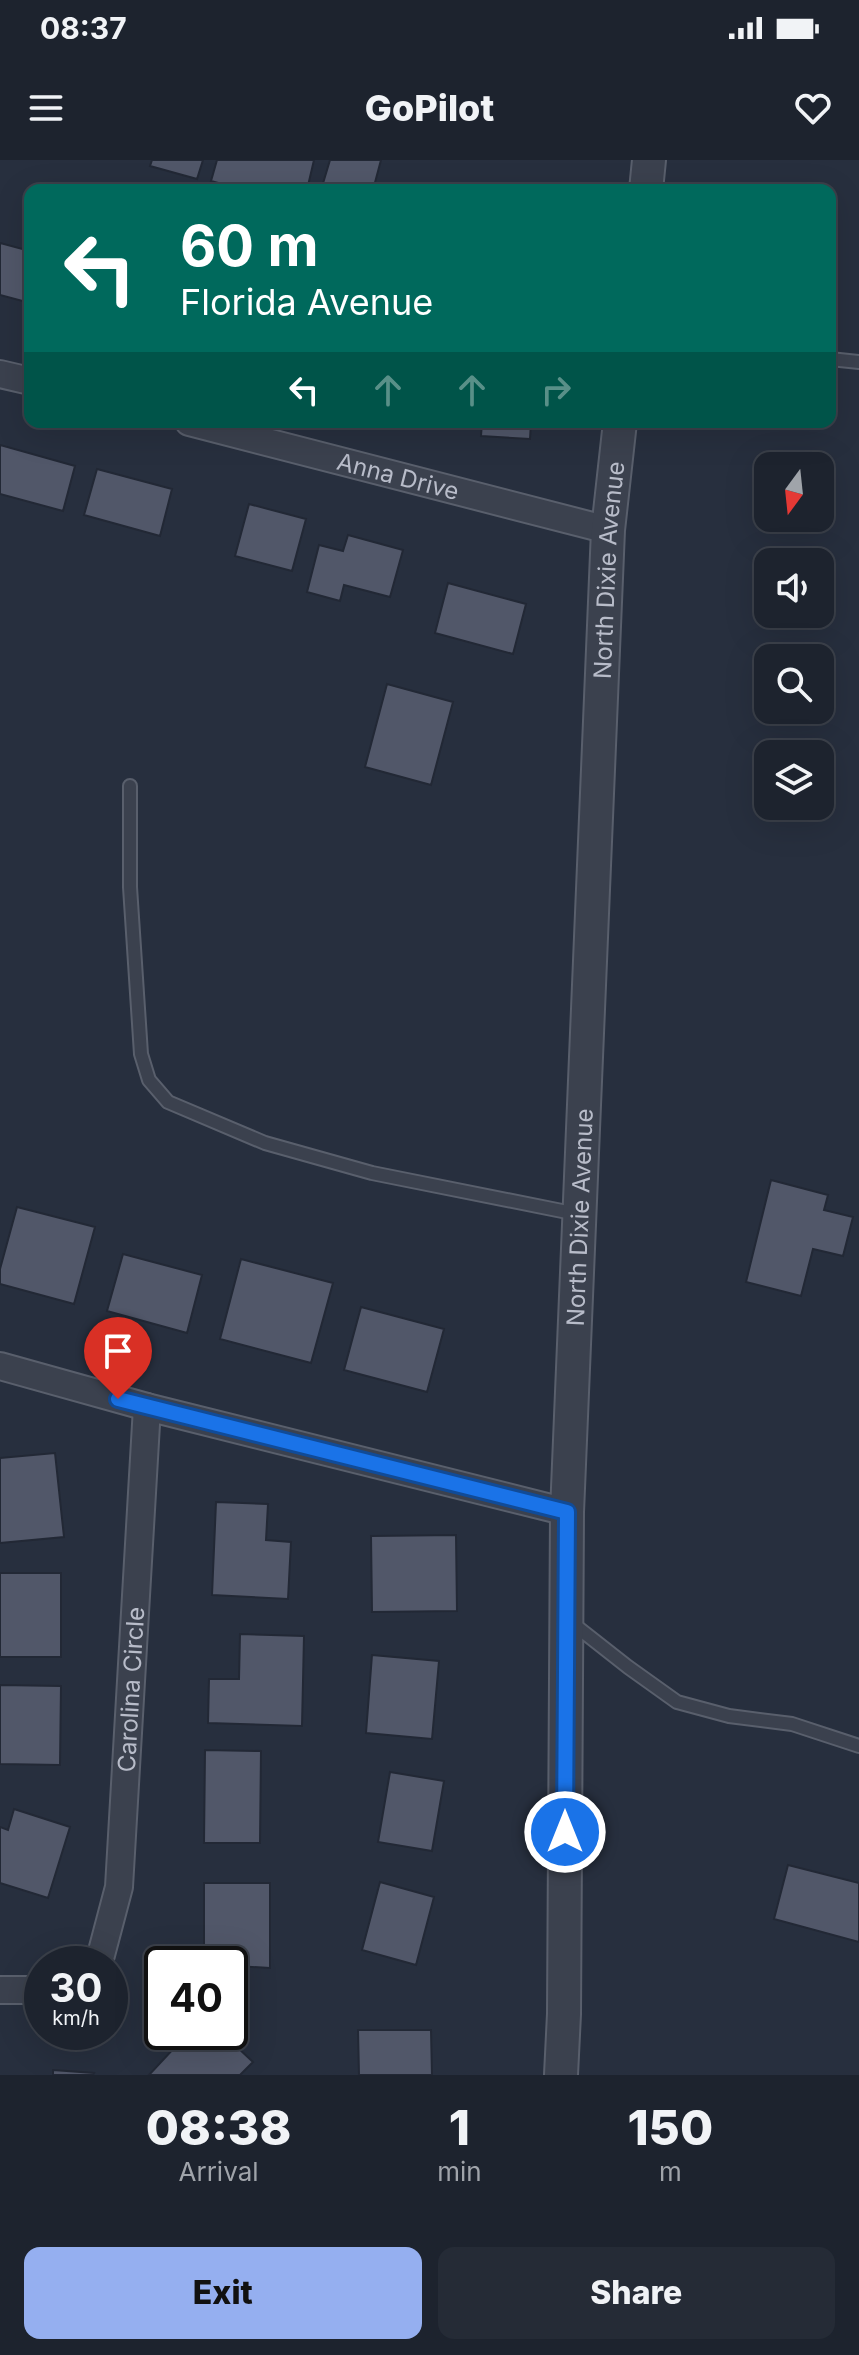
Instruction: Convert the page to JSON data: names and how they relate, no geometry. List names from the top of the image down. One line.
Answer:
{"streets":{"street":["Anna Drive","North Dixie Avenue","Carolina Circle"]},"crossings":[["Anna Drive","North Dixie Avenue"]],"north":"bottom","page":{"status":"08:37","header":"GoPilot","turn":["60 m","Florida Avenue"],"speed":"30 km/h","limit":"40","eta":["08:38","Arrival","1","min","150","m"],"buttons":["Exit","Share"]}}
